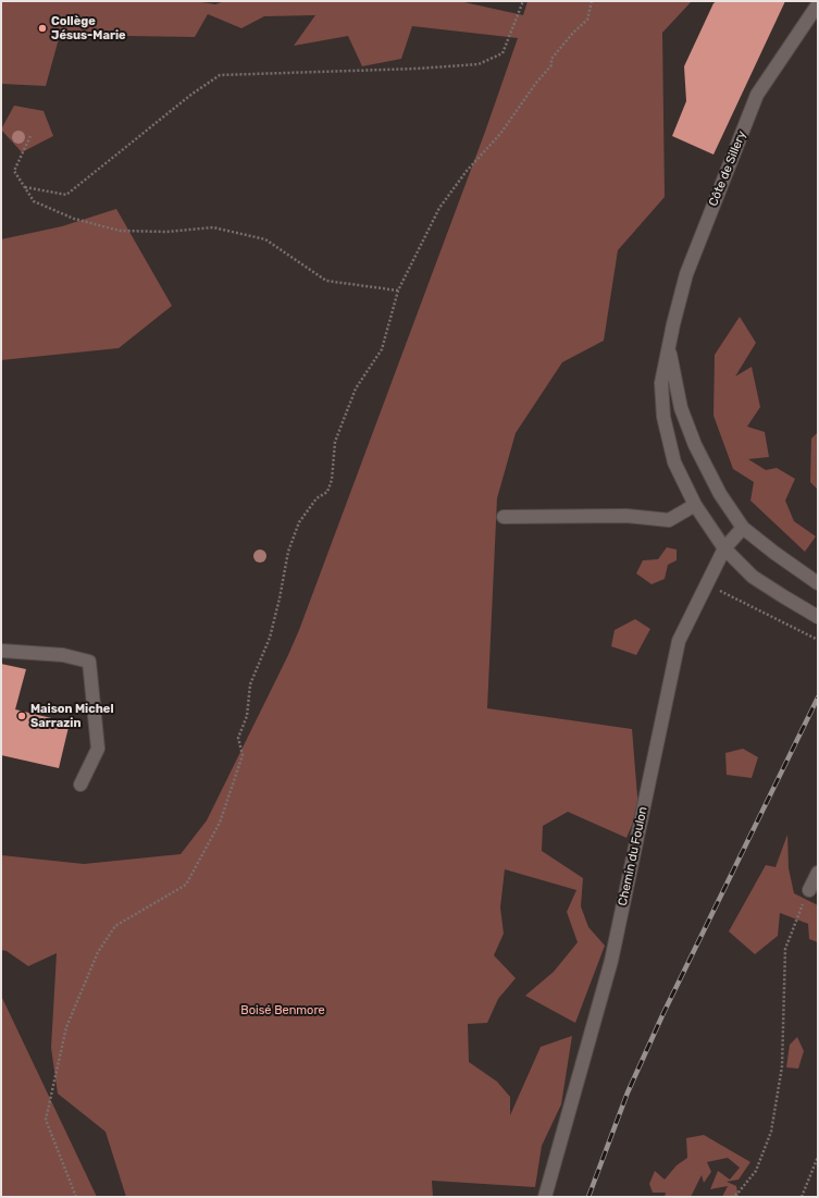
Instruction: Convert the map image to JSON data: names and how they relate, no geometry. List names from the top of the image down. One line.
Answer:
{"streets":{"street":["Côte de Sillery","Chemin du Foulon"]},"crossings":[["Côte de Sillery","Chemin du Foulon"]],"parks":["Boisé Benmore"],"places":["Collège Jésus-Marie","Maison Michel Sarrazin"]}
